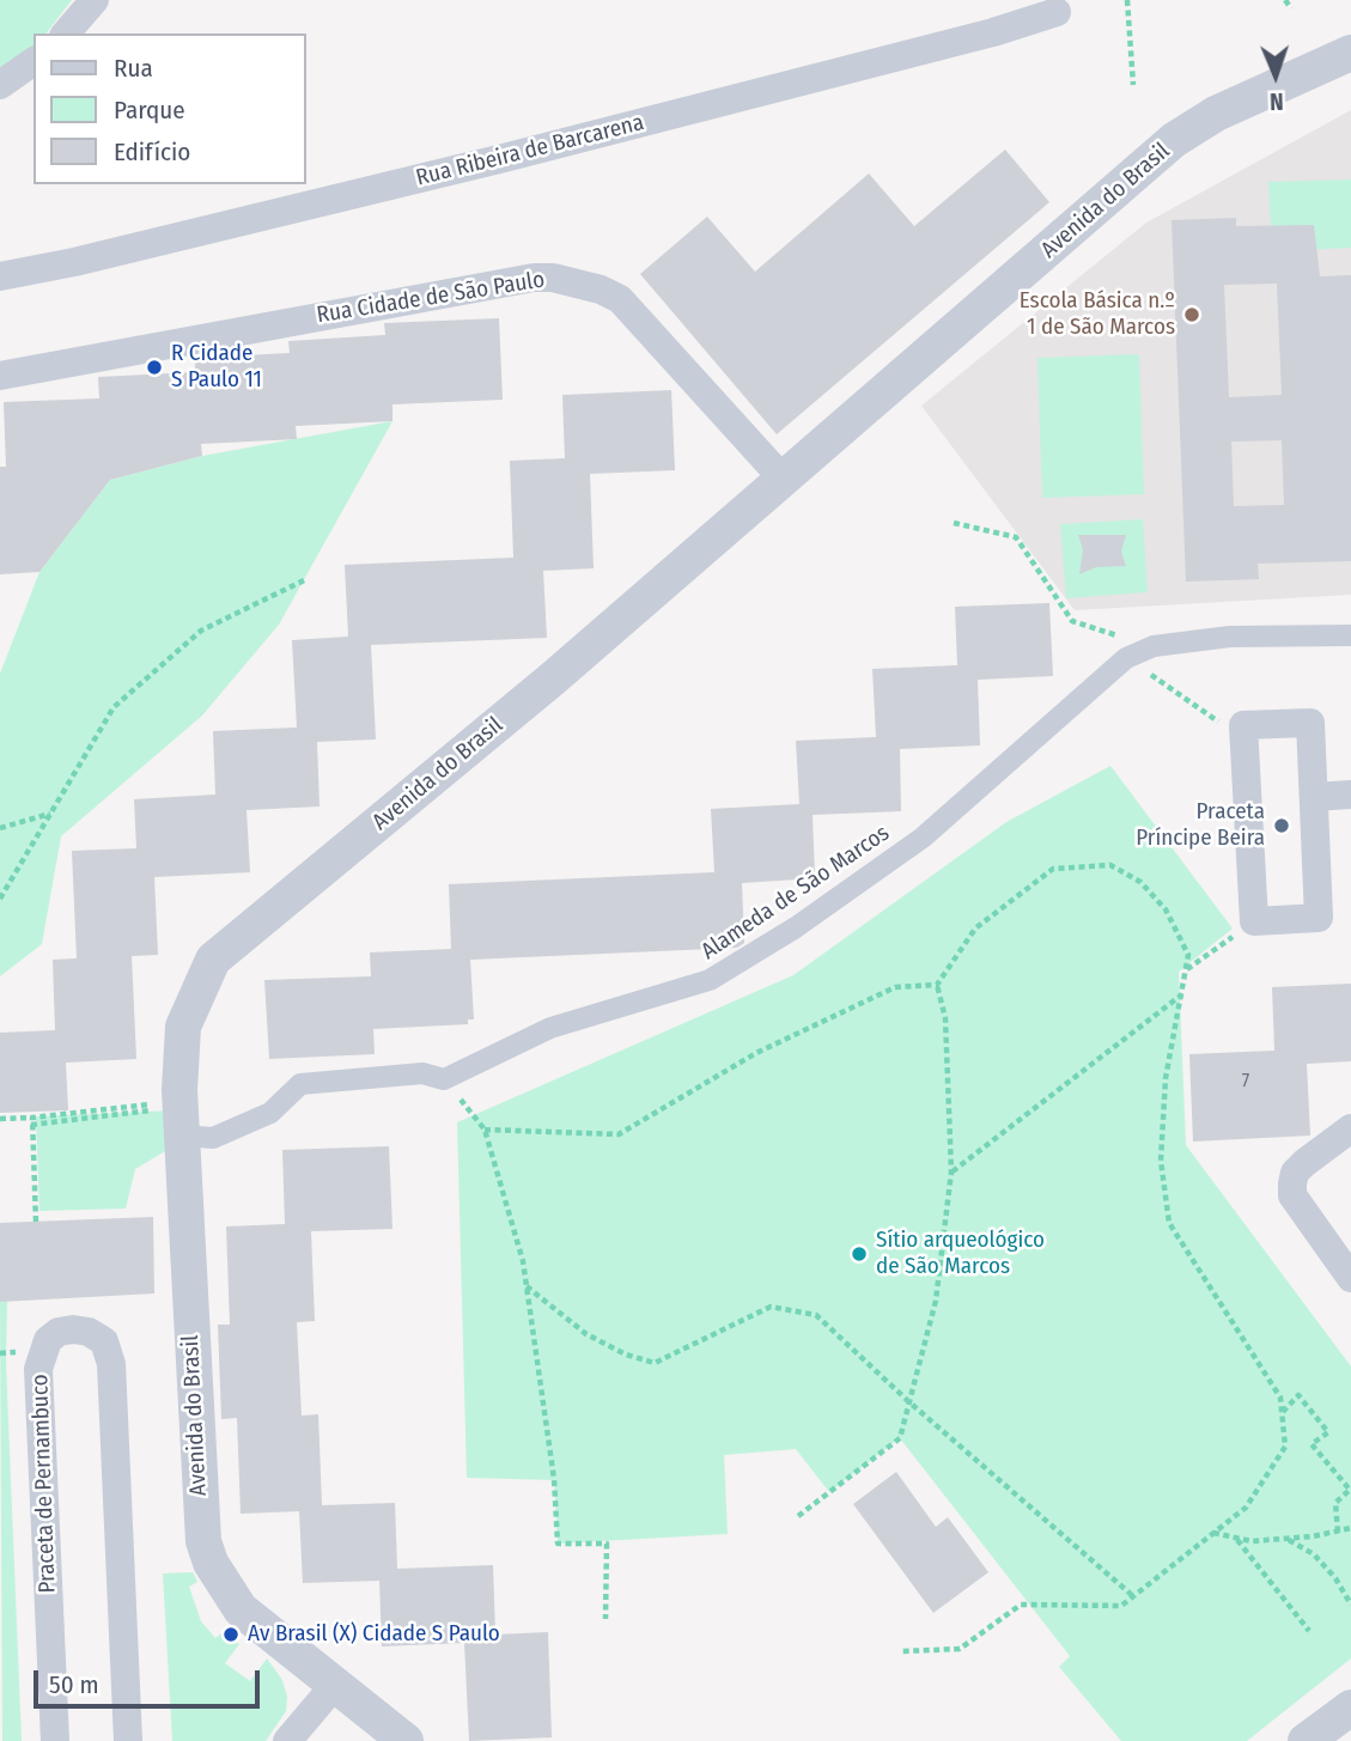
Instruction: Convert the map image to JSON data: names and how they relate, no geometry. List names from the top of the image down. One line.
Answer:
{"streets":{"street":["Rua Ribeira de Barcarena","Avenida do Brasil","Rua Cidade de São Paulo","Alameda de São Marcos","Praceta de Pernambuco"]},"crossings":[["Avenida do Brasil","Rua Cidade de São Paulo"]],"places":["Escola Básica n.º 1 de São Marcos","R Cidade S Paulo 11","Praceta Príncipe Beira","Sítio arqueológico de São Marcos","Av Brasil (X) Cidade S Paulo"],"house_numbers":["7"],"legend":["Rua","Parque","Edifício"],"scale_bar":"50 m","north":"bottom"}
